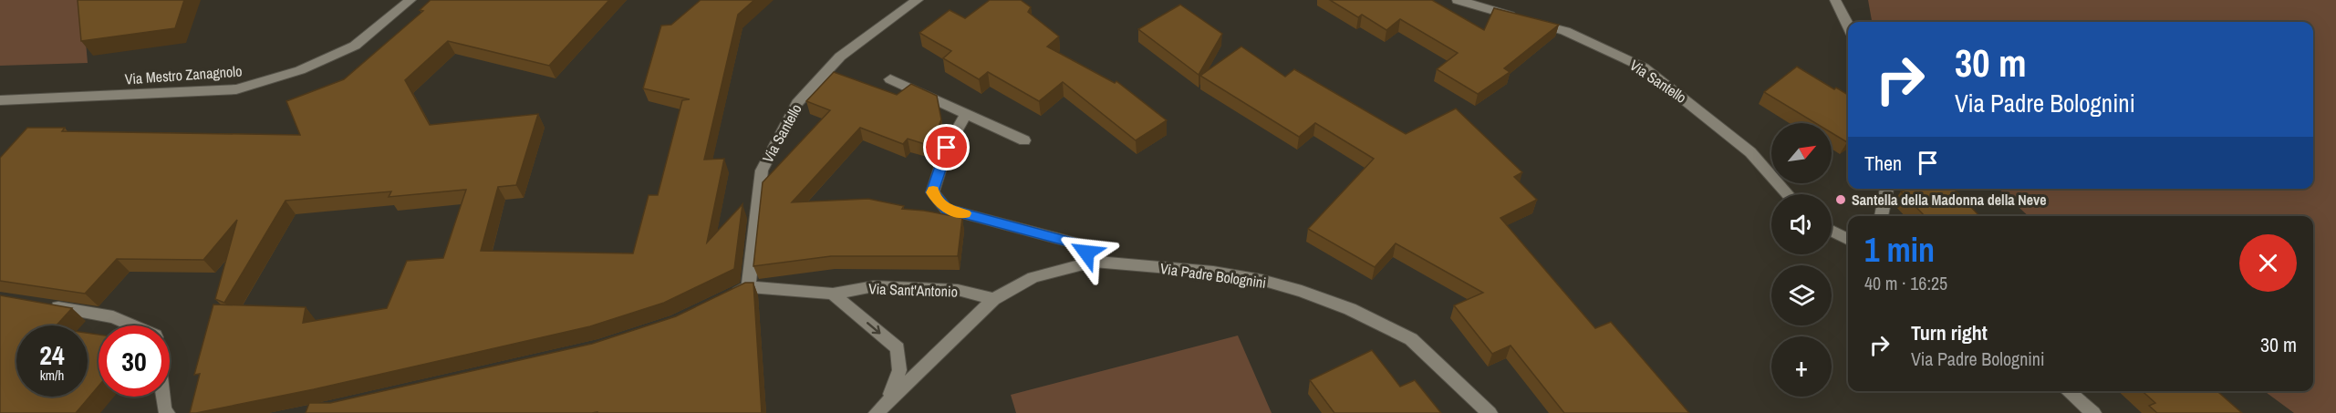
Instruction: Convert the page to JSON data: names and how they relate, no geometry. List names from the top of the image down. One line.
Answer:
{"streets":{"street":["Via Mestro Zanagnolo","Via Santello","Via Padre Bolognini","Via Sant'Antonio"]},"crossings":[["Via Santello","Via Sant'Antonio"],["Via Padre Bolognini","Via Sant'Antonio"]],"places":["Santella della Madonna della Neve"],"north":"top right","page":{"turn":["30 m","Via Padre Bolognini"],"map_buttons":"+","then":"Then","heading":["1 min","40 m · 16:25"],"list":[{"name":"Turn right","note":"Via Padre Bolognini","value":"30 m"}],"speed":"24 km/h","limit":"30"}}
